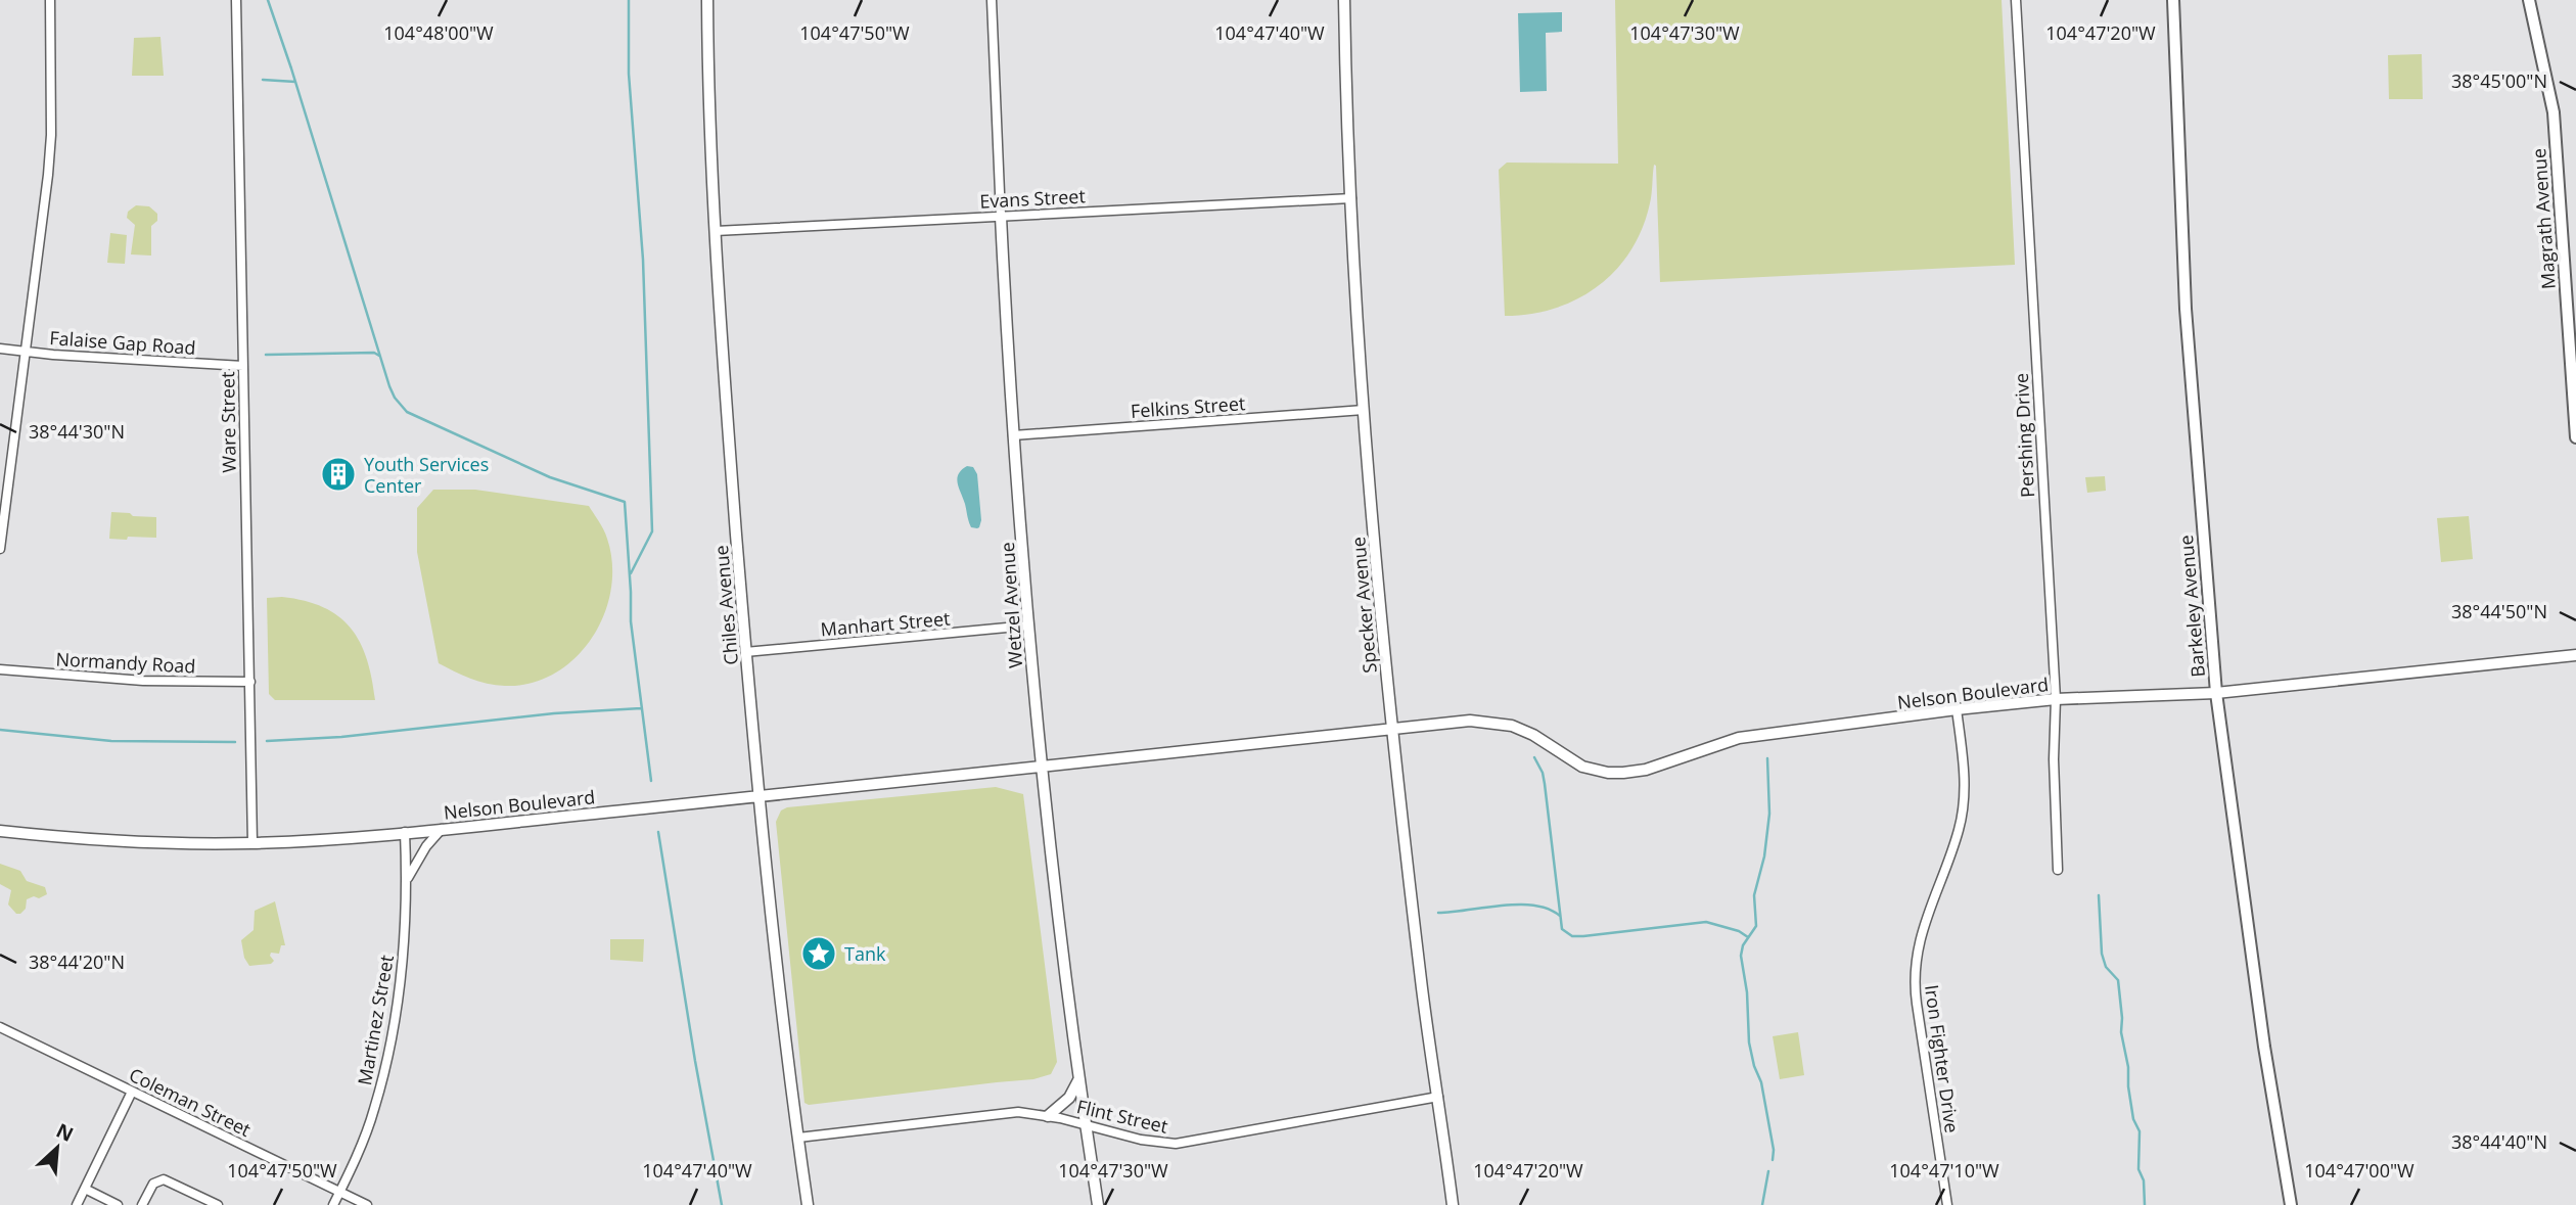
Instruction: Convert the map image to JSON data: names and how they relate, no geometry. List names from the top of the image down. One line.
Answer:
{"streets":{"main road":["Magrath Avenue","Barkeley Avenue"],"street":["Evans Street","Falaise Gap Road","Felkins Street","Ware Street","Pershing Drive","Chiles Avenue","Wetzel Avenue","Specker Avenue","Manhart Street","Normandy Road","Nelson Boulevard","Martinez Street","Iron Fighter Drive","Coleman Street","Flint Street"]},"crossings":[["Evans Street","Chiles Avenue"],["Evans Street","Wetzel Avenue"],["Evans Street","Specker Avenue"],["Falaise Gap Road","Ware Street"],["Felkins Street","Wetzel Avenue"],["Felkins Street","Specker Avenue"],["Ware Street","Normandy Road"],["Ware Street","Nelson Boulevard"],["Pershing Drive","Nelson Boulevard"],["Chiles Avenue","Manhart Street"],["Chiles Avenue","Nelson Boulevard"],["Chiles Avenue","Flint Street"],["Wetzel Avenue","Manhart Street"],["Wetzel Avenue","Nelson Boulevard"],["Wetzel Avenue","Flint Street"],["Specker Avenue","Nelson Boulevard"],["Specker Avenue","Flint Street"],["Barkeley Avenue","Nelson Boulevard"],["Nelson Boulevard","Martinez Street"],["Nelson Boulevard","Iron Fighter Drive"],["Martinez Street","Coleman Street"]],"places":{"building":["Youth Services Center"],"place":["Tank"]},"north":"top right","coordinates":["104°48'00\"W","104°47'50\"W","104°47'40\"W","104°47'30\"W","104°47'20\"W","38°45'00\"N","38°44'30\"N","38°44'50\"N","38°44'20\"N","38°44'40\"N","104°47'10\"W","104°47'00\"W"]}
